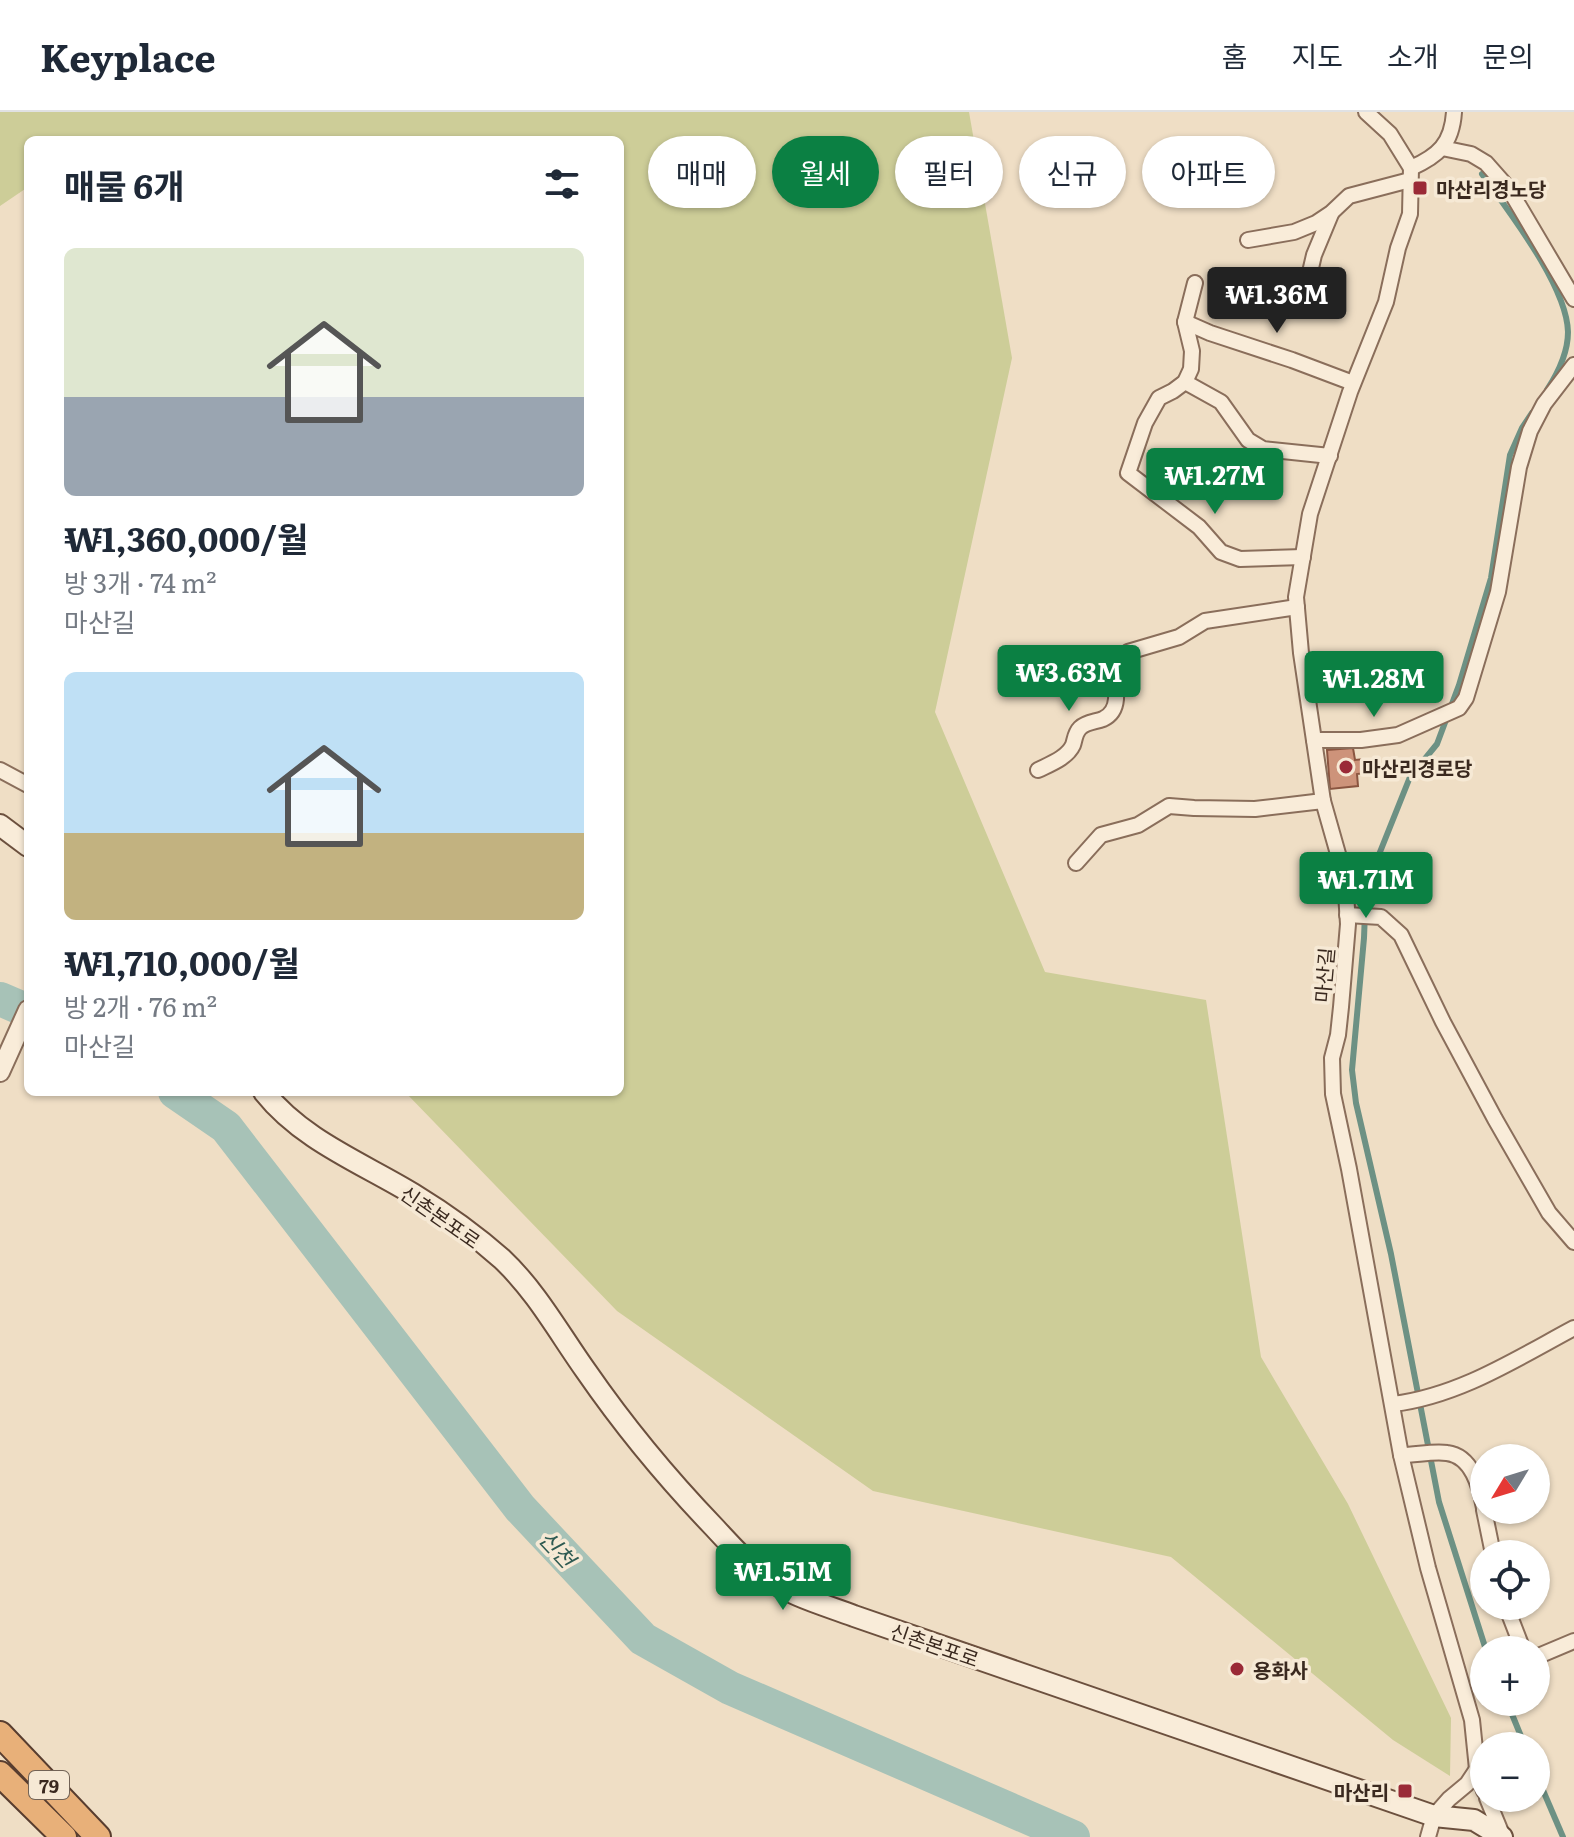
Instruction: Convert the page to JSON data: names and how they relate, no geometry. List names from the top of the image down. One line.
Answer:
{"streets":{"highway":["79"],"main road":["신촌본포로"],"street":["마산길"]},"water":["신천"],"places":{"transit":["마산리경노당","마산리"],"other":["마산리경로당","용화사"]},"north":"bottom left","page":{"header":"Keyplace","nav":["홈","지도","소개","문의"],"chip":["매매","월세","필터","신규","아파트"],"heading":"매물 6개","list":[{"name":"₩1,360,000/월","note":"방 3개 · 74 m² · 마산길"},{"name":"₩1,710,000/월","note":"방 2개 · 76 m² · 마산길"}],"price":["₩1.36M","₩1.27M","₩3.63M","₩1.28M","₩1.71M","₩1.51M"],"map_buttons":["+","−"]}}
